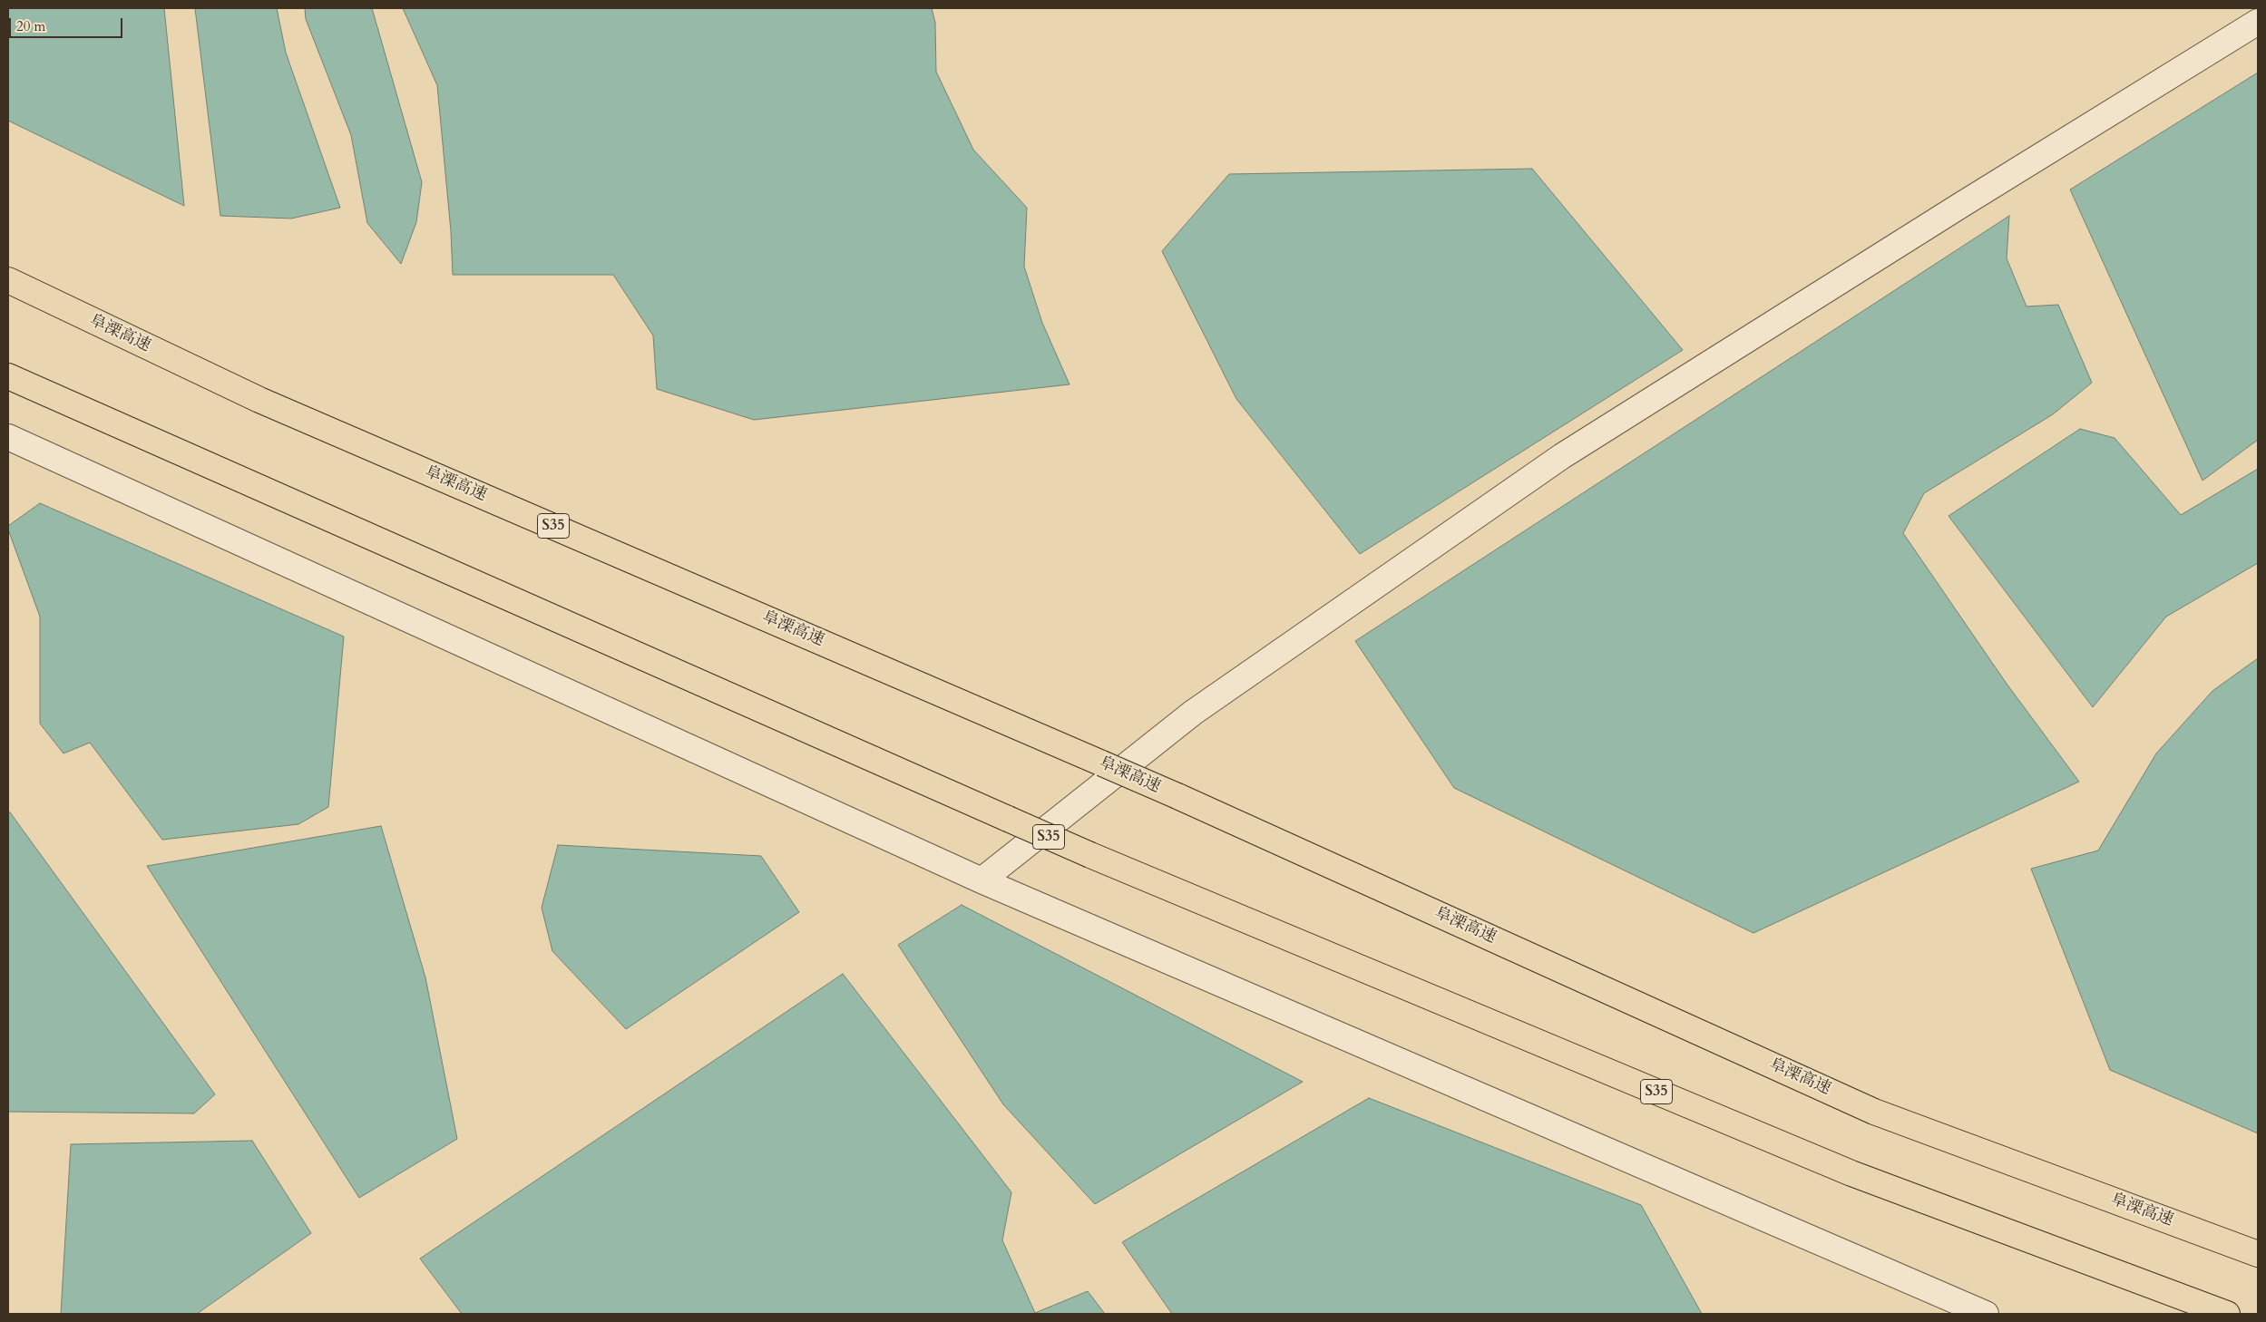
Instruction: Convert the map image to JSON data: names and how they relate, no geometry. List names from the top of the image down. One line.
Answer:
{"streets":{"highway":["阜溧高速","S35"]},"scale_bar":"20 m"}
